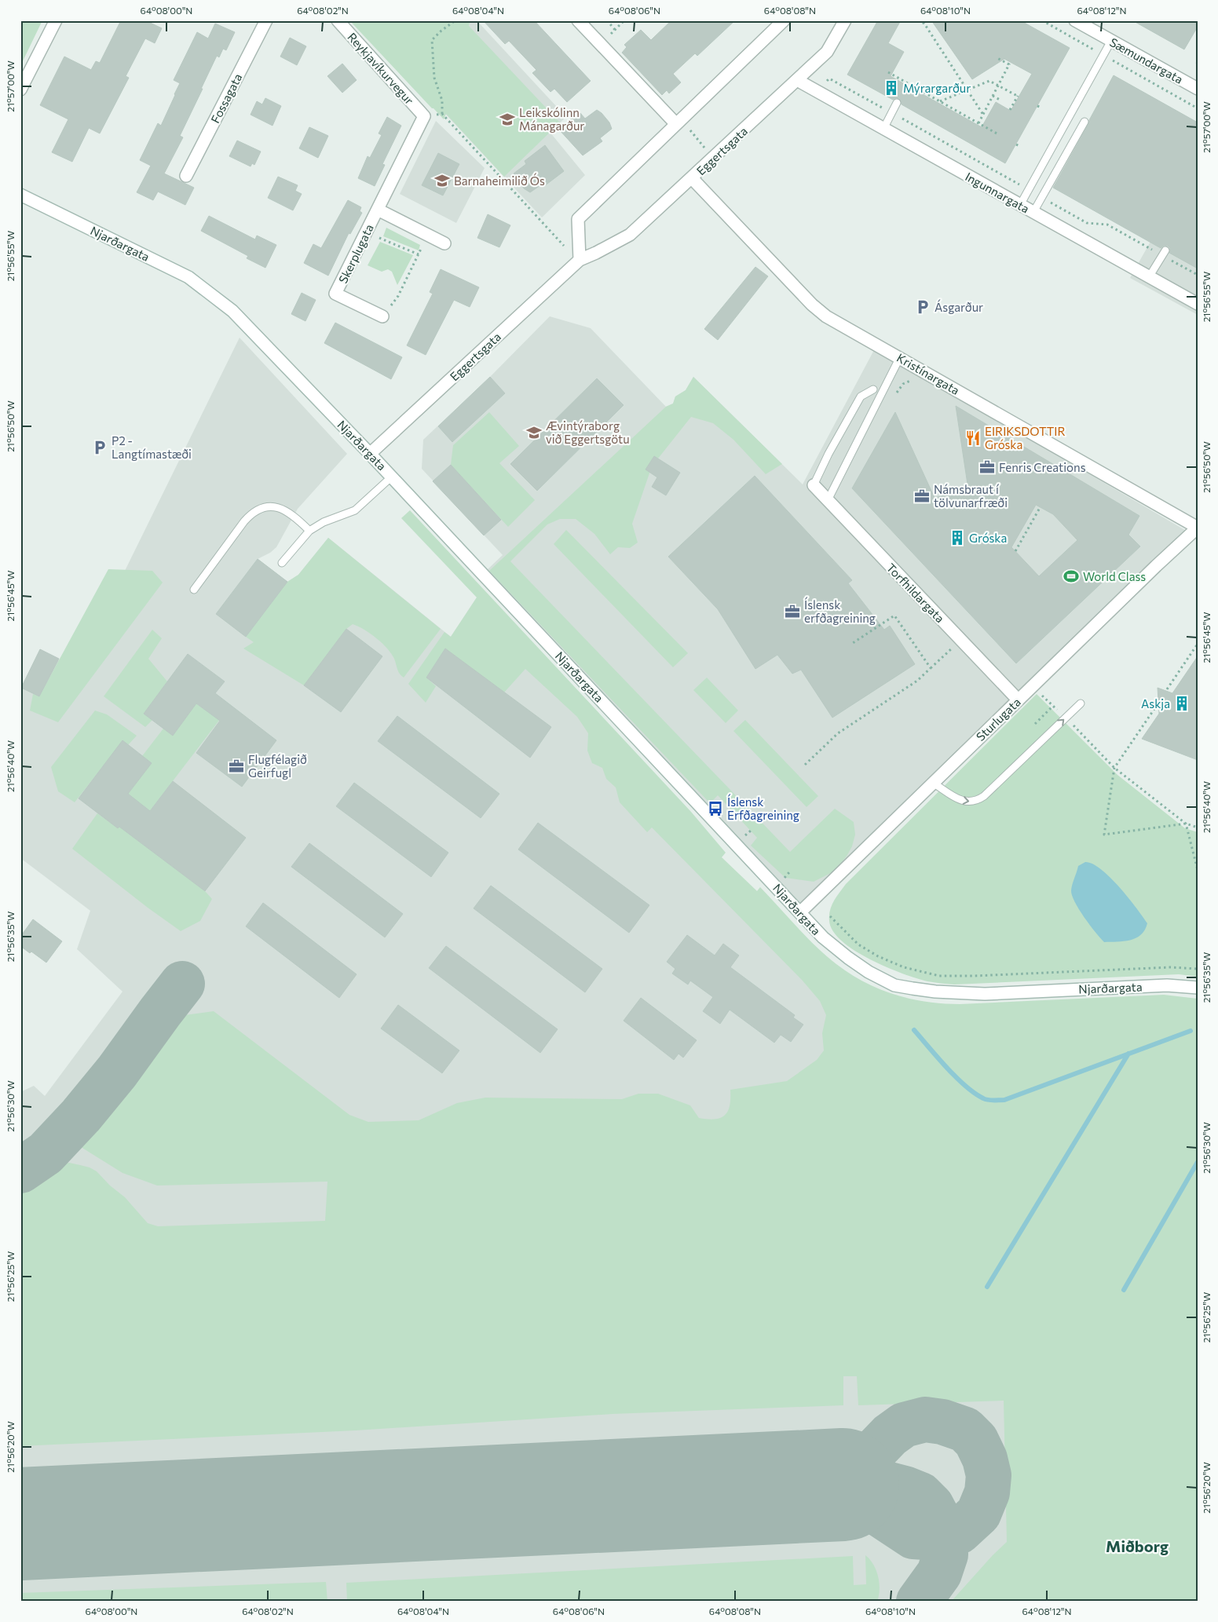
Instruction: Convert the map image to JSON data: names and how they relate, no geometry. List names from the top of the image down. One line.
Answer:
{"streets":{"street":["Sæmundargata","Reykjavíkurvegur","Fossagata","Eggertsgata","Ingunnargata","Njarðargata","Skerplugata","Kristínargata","Torfhildargata","Sturlugata"]},"crossings":[["Reykjavíkurvegur","Skerplugata"],["Eggertsgata","Ingunnargata"],["Eggertsgata","Njarðargata"],["Eggertsgata","Kristínargata"],["Njarðargata","Sturlugata"],["Kristínargata","Sturlugata"],["Torfhildargata","Sturlugata"]],"districts":["Miðborg"],"places":{"building":["Mýrargarður","Gróska","Askja"],"school or university":["Leikskólinn Mánagarður","Barnaheimilið Ós","Ævintýraborg við Eggertsgötu"],"parking":["Ásgarður","P2 - Langtímastæði"],"restaurant":["EIRIKSDOTTIR Gróska"],"office":["Fenris Creations","Námsbraut í tölvunarfræði","Íslensk erfðagreining","Flugfélagið Geirfugl"],"sports":["World Class"],"bus stop":["Íslensk Erfðagreining"]},"coordinates":["64°08'00\"N","64°08'02\"N","64°08'04\"N","64°08'06\"N","64°08'08\"N","64°08'10\"N","64°08'12\"N","21°57'00\"W","21°56'55\"W","21°56'50\"W","21°56'45\"W","21°56'40\"W","21°56'35\"W","21°56'30\"W","21°56'25\"W","21°56'20\"W"]}
